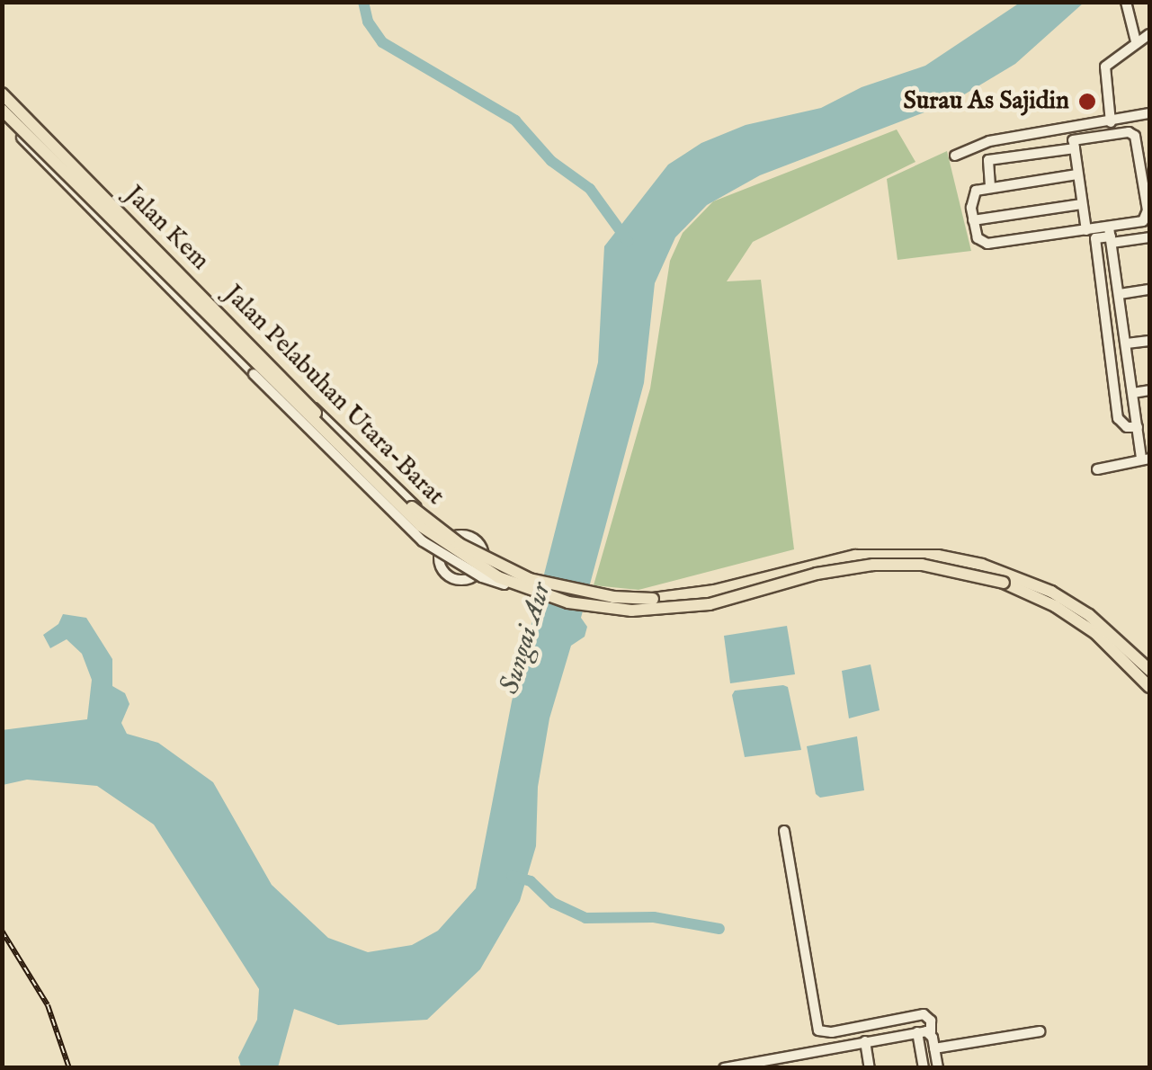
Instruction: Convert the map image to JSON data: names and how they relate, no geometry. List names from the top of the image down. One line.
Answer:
{"streets":{"main road":["Jalan Pelabuhan Utara-Barat"],"street":["Jalan Kem"]},"crossings":[["Jalan Kem","Jalan Pelabuhan Utara-Barat"]],"water":["Sungai Aur"],"places":["Surau As Sajidin"]}
